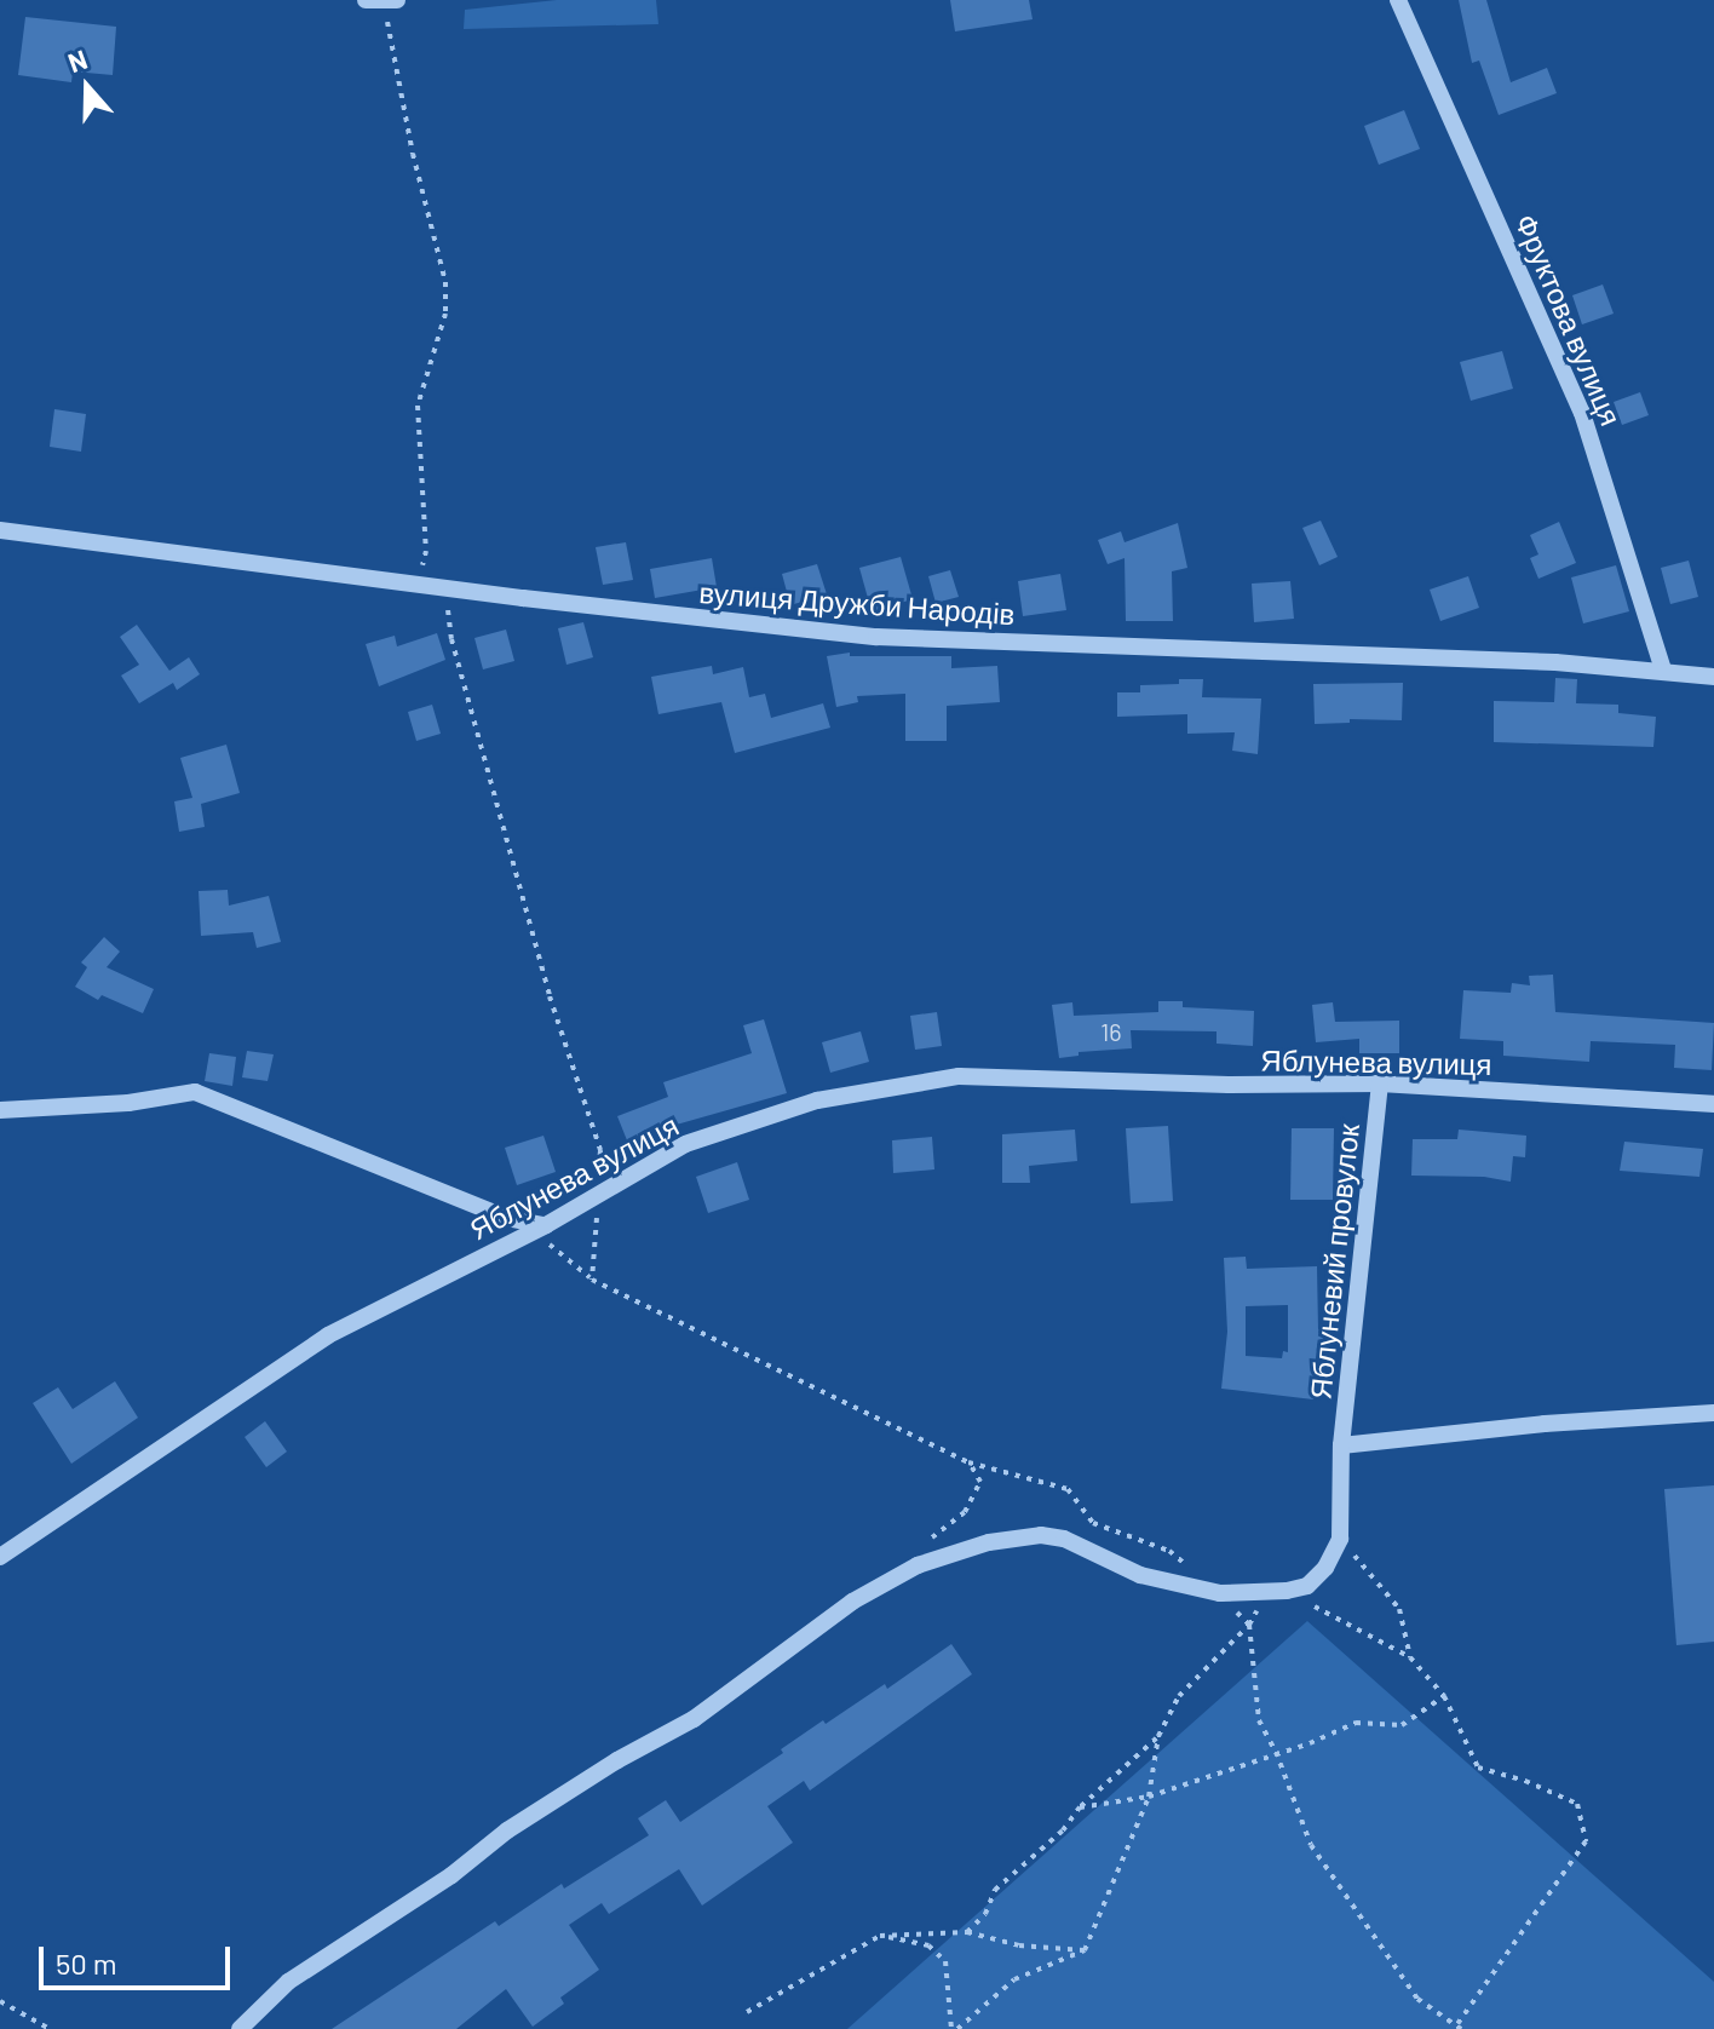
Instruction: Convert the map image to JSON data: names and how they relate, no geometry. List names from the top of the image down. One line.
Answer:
{"streets":{"street":["Фруктова вулиця","вулиця Дружби Народів","Яблунева вулиця","Яблуневий провулок"]},"crossings":[["Фруктова вулиця","вулиця Дружби Народів"],["Яблунева вулиця","Яблуневий провулок"]],"house_numbers":["16"],"scale_bar":"50 m","north":"top"}
